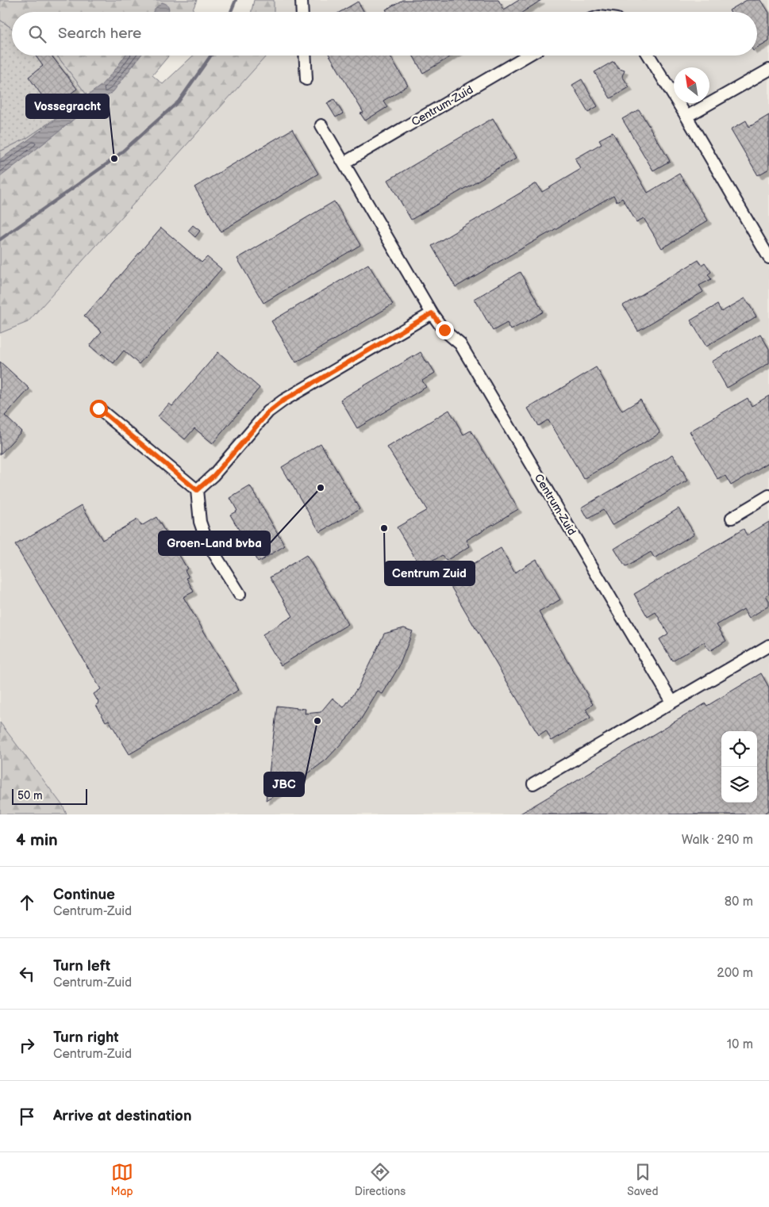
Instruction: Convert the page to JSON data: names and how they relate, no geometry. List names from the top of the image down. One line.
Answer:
{"streets":{"street":["Centrum-Zuid"]},"places":["Vossegracht","Groen-Land bvba","Centrum Zuid","JBC"],"scale_bar":"50 m","north":"top left","page":{"search":"Search here","scale":"50 m","heading":["4 min","Walk · 290 m"],"list":[["Continue","Centrum-Zuid","80 m"],["Turn left","Centrum-Zuid","200 m"],["Turn right","Centrum-Zuid","10 m"],"Arrive at destination"],"nav":["Map","Directions","Saved"]}}
